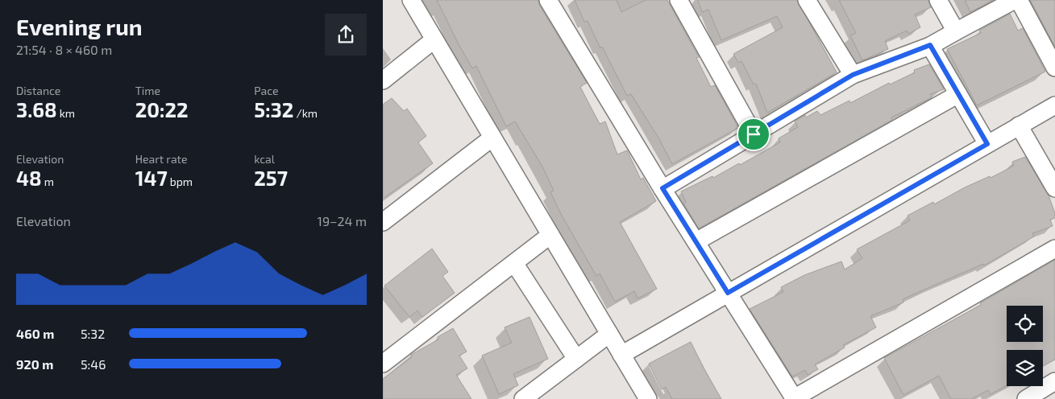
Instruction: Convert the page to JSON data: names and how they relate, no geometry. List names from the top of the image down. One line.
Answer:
{"page":{"heading":["Evening run","21:54 · 8 × 460 m"],"stats":[["Distance","3.68 km"],["Time","20:22"],["Pace","5:32 /km"],["Elevation","48 m"],["Heart rate","147 bpm"],["kcal","257"]],"chart":["Elevation","19–24 m"],"list":[{"name":"460 m","note":"5:32"},{"name":"920 m","note":"5:46"}]}}
